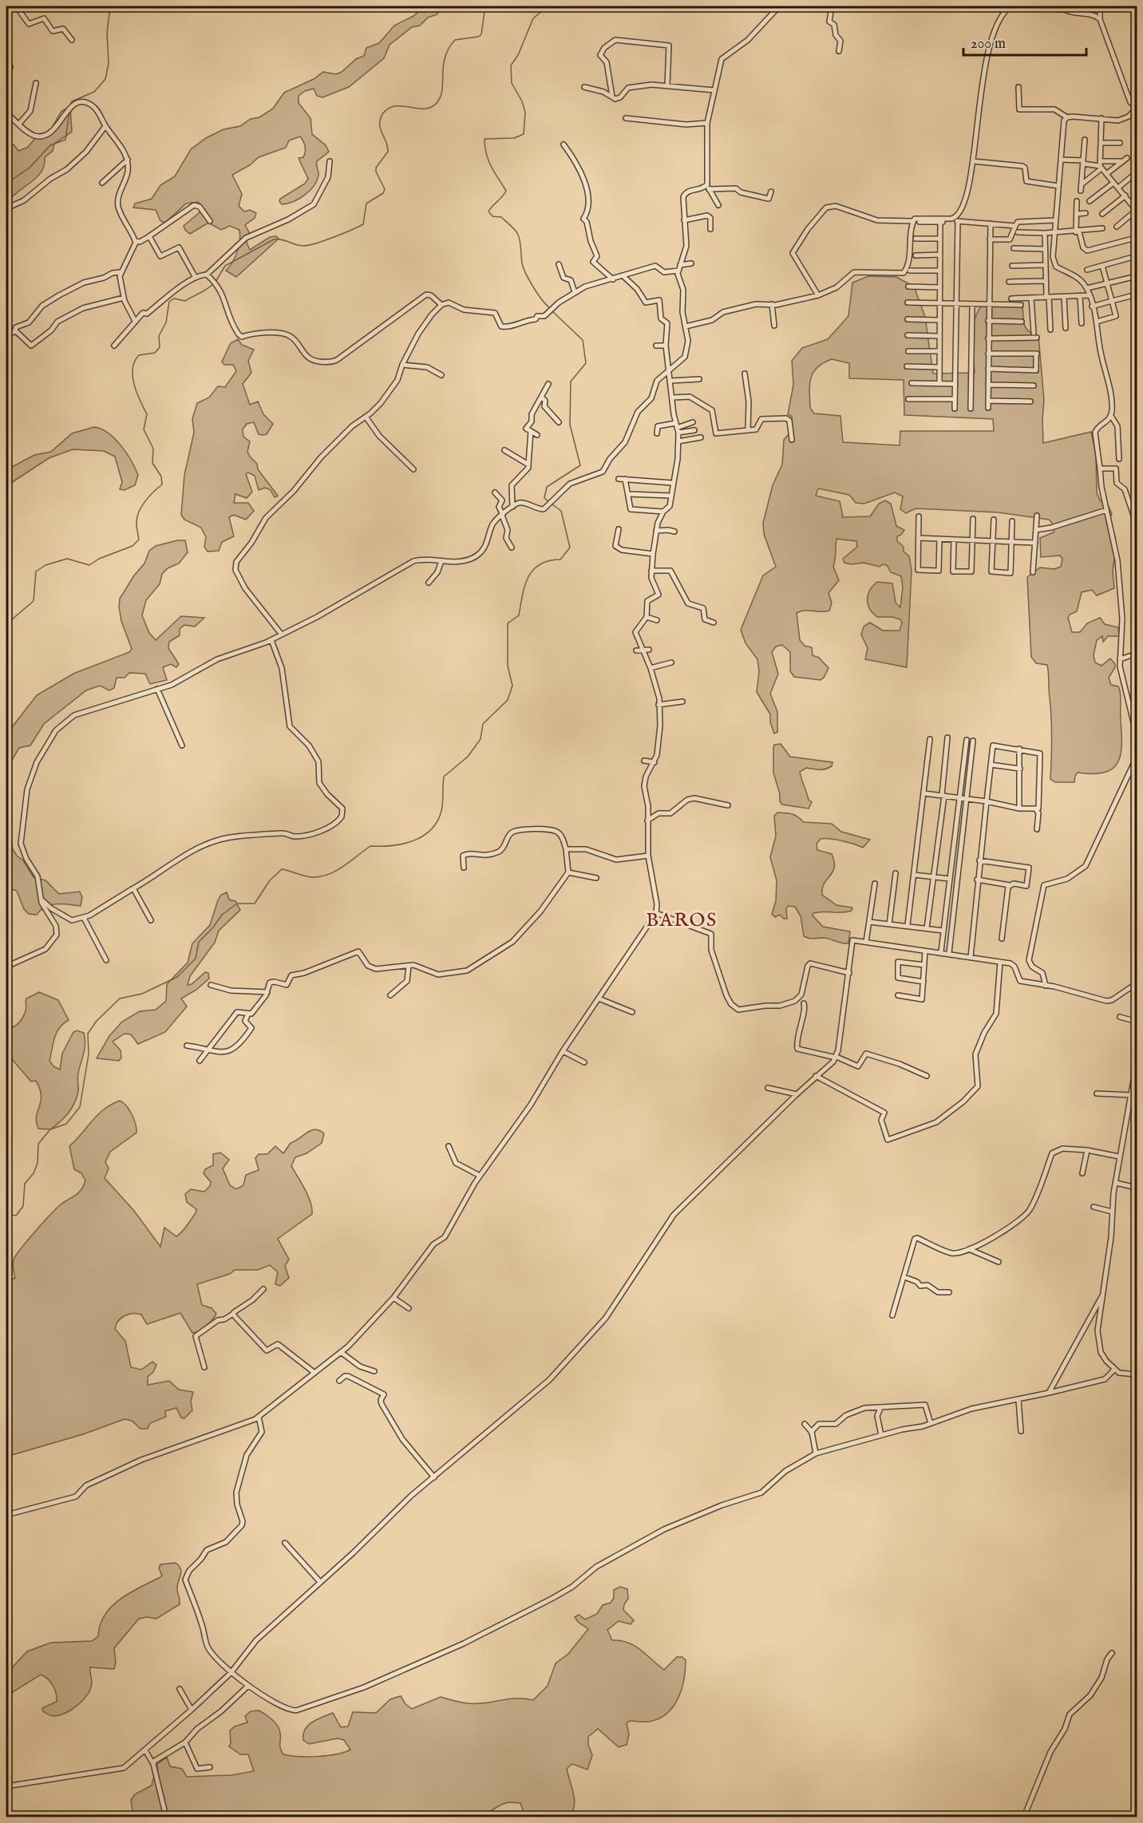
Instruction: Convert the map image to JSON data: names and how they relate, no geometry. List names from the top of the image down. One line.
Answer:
{"districts":["BAROS"],"scale_bar":"200 m"}
